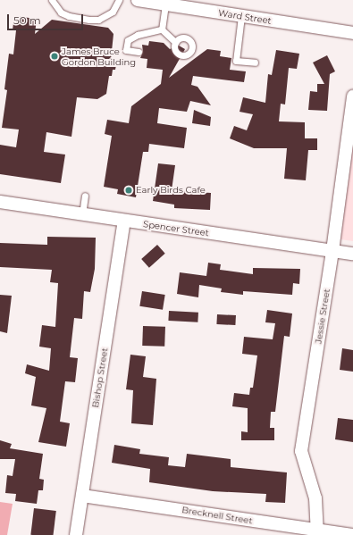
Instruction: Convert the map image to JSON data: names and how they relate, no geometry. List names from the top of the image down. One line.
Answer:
{"streets":{"street":["Ward Street","Spencer Street","Jessie Street","Bishop Street","Brecknell Street"]},"crossings":[["Spencer Street","Jessie Street"],["Spencer Street","Bishop Street"],["Jessie Street","Brecknell Street"],["Bishop Street","Brecknell Street"]],"places":["James Bruce Gordon Building","Early Birds Cafe"],"scale_bar":"50 m"}
